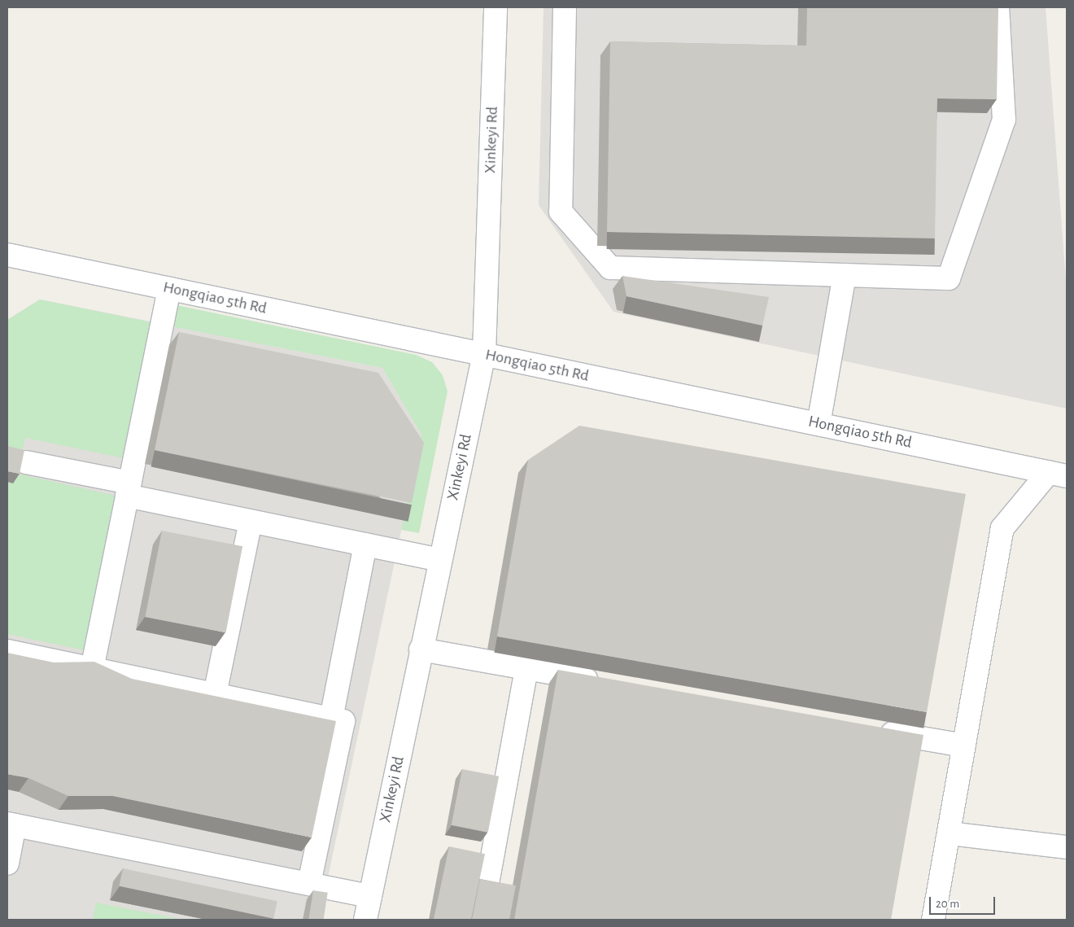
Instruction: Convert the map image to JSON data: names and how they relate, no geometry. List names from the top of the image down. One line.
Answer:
{"streets":{"street":["Xinkeyi Rd","Hongqiao 5th Rd"]},"crossings":[["Xinkeyi Rd","Hongqiao 5th Rd"]],"scale_bar":"20 m"}
